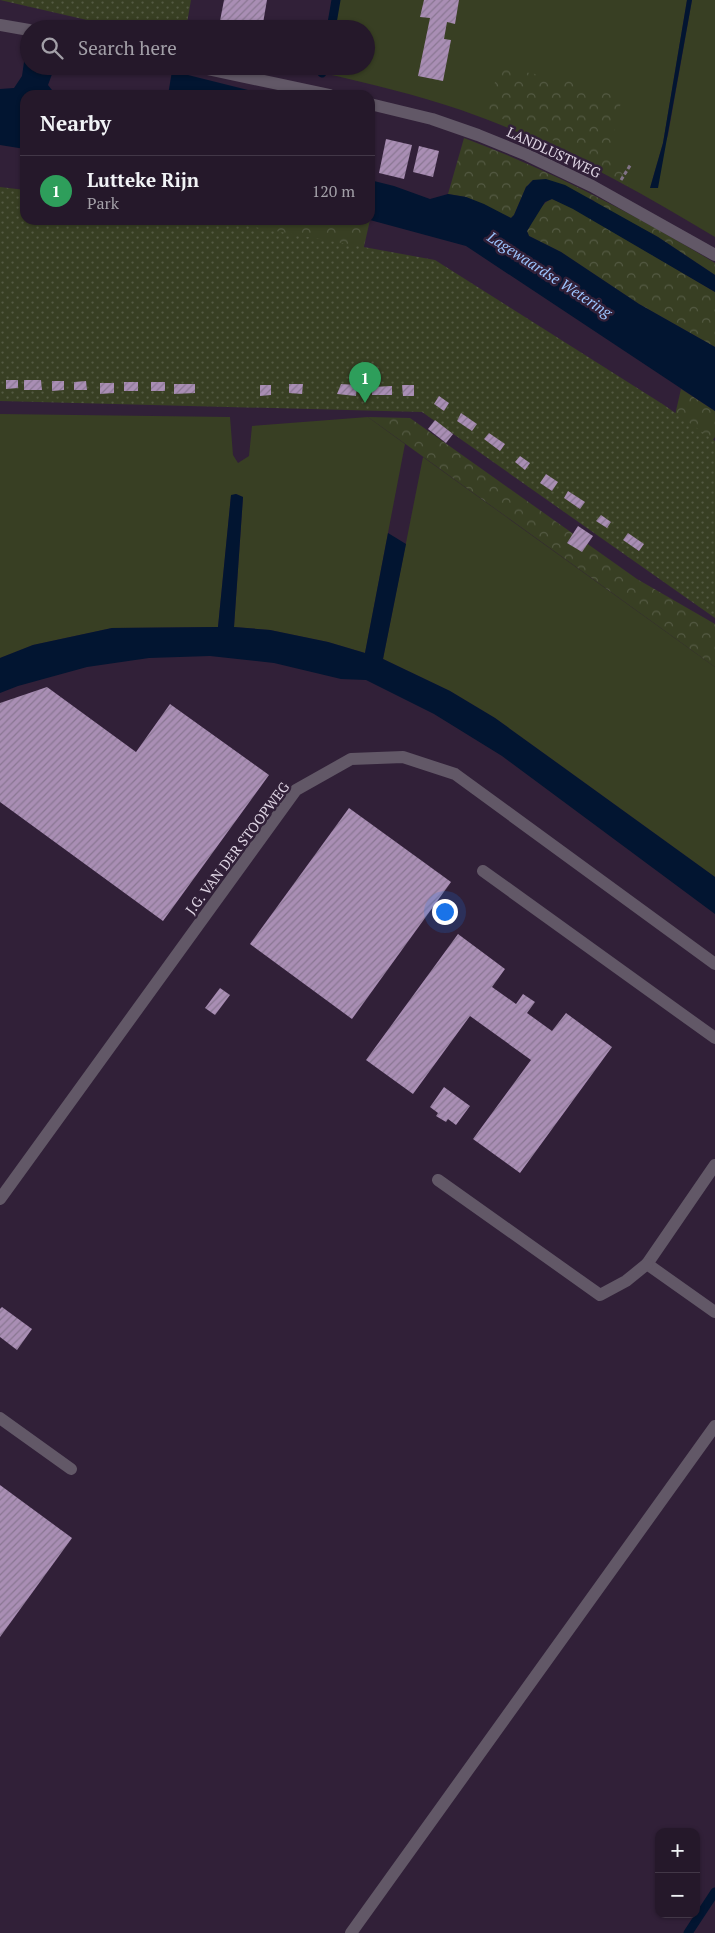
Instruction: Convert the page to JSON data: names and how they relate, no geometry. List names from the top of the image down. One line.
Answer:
{"streets":{"street":["LANDLUSTWEG","J.G. VAN DER STOOPWEG"]},"water":["Lagewaardse Wetering"],"page":{"search":"Search here","heading":"Nearby","list":[{"mark":"1","name":"Lutteke Rijn","note":"Park","value":"120 m"}],"pins":"1","map_buttons":["+","−"]}}
